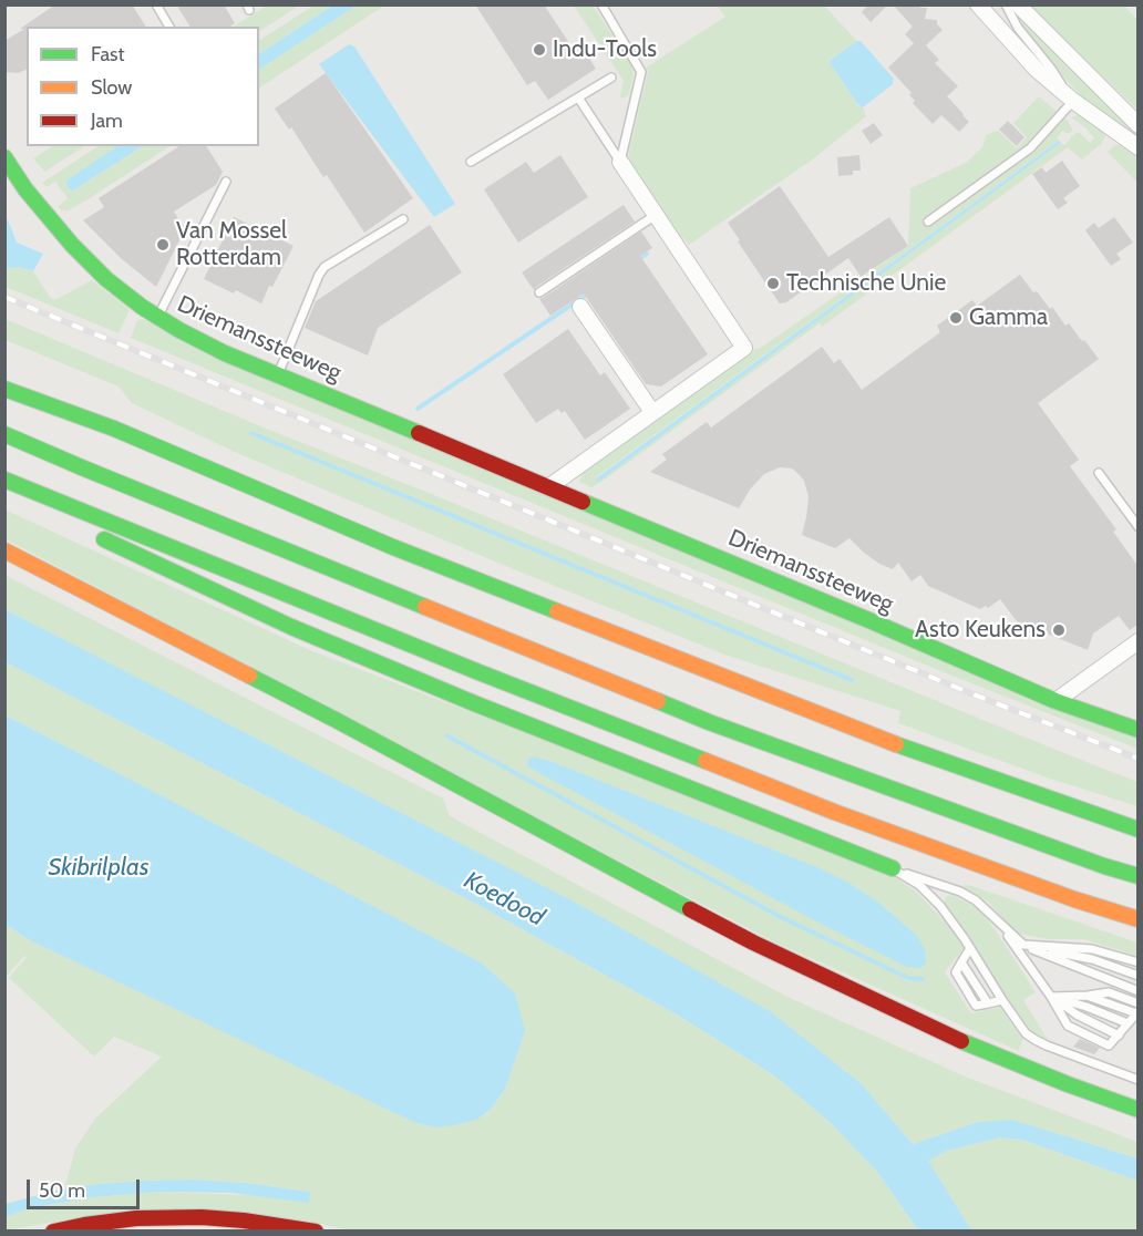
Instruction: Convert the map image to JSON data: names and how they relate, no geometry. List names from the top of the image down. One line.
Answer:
{"streets":{"main road":["Driemanssteeweg"]},"water":["Skibrilplas","Koedood"],"places":["Indu-Tools","Van Mossel Rotterdam","Technische Unie","Gamma","Asto Keukens"],"legend":["Fast","Slow","Jam"],"scale_bar":"50 m"}
